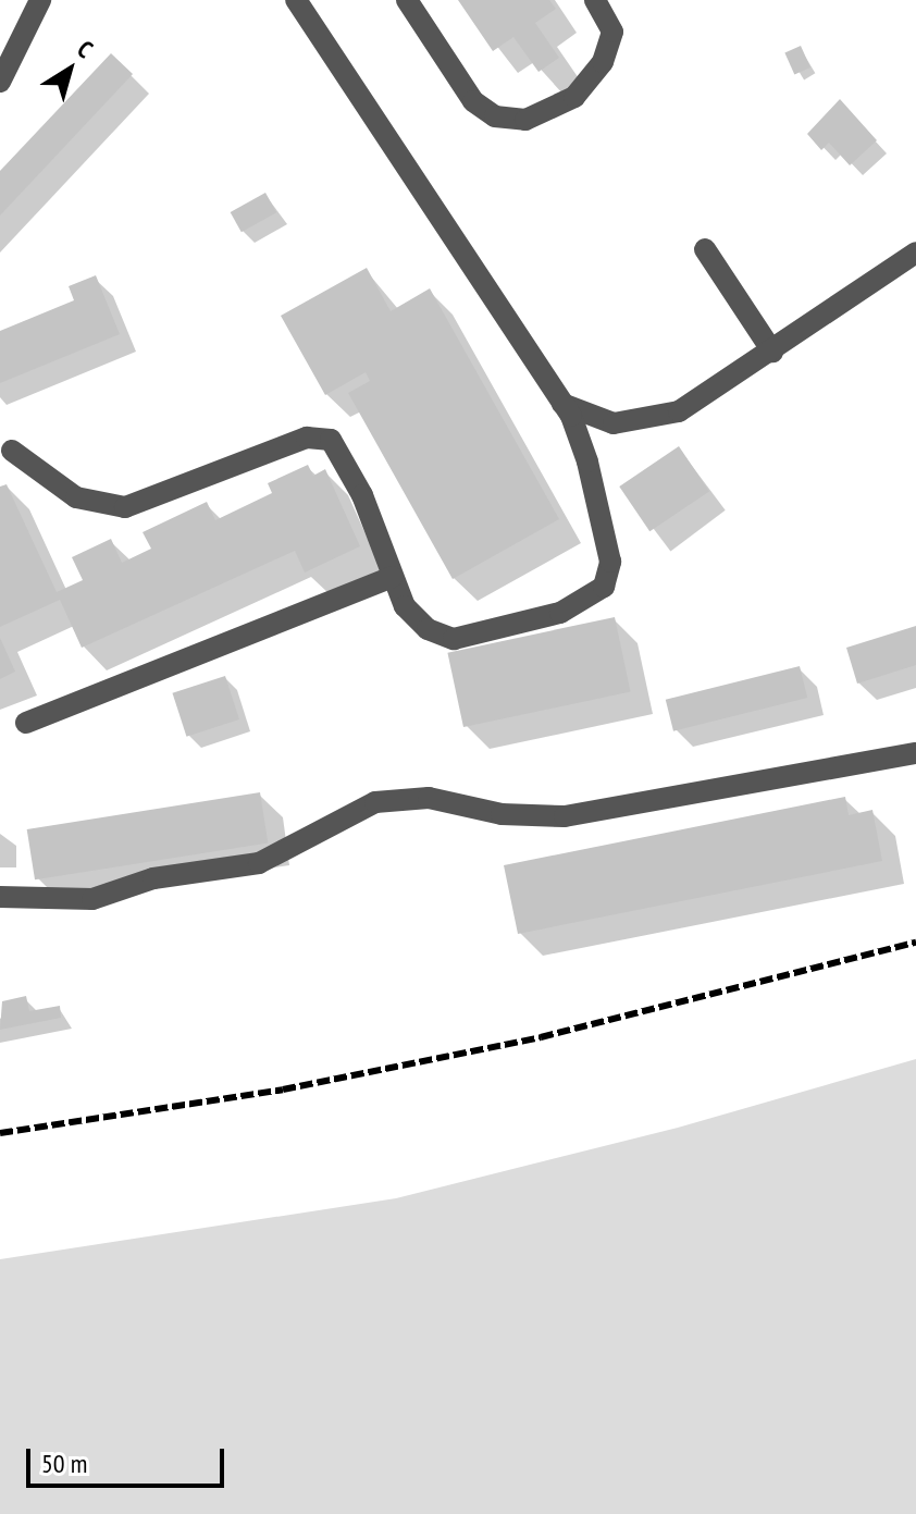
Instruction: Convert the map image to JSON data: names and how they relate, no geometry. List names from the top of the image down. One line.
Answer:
{"scale_bar":"50 m","north":"top right"}
